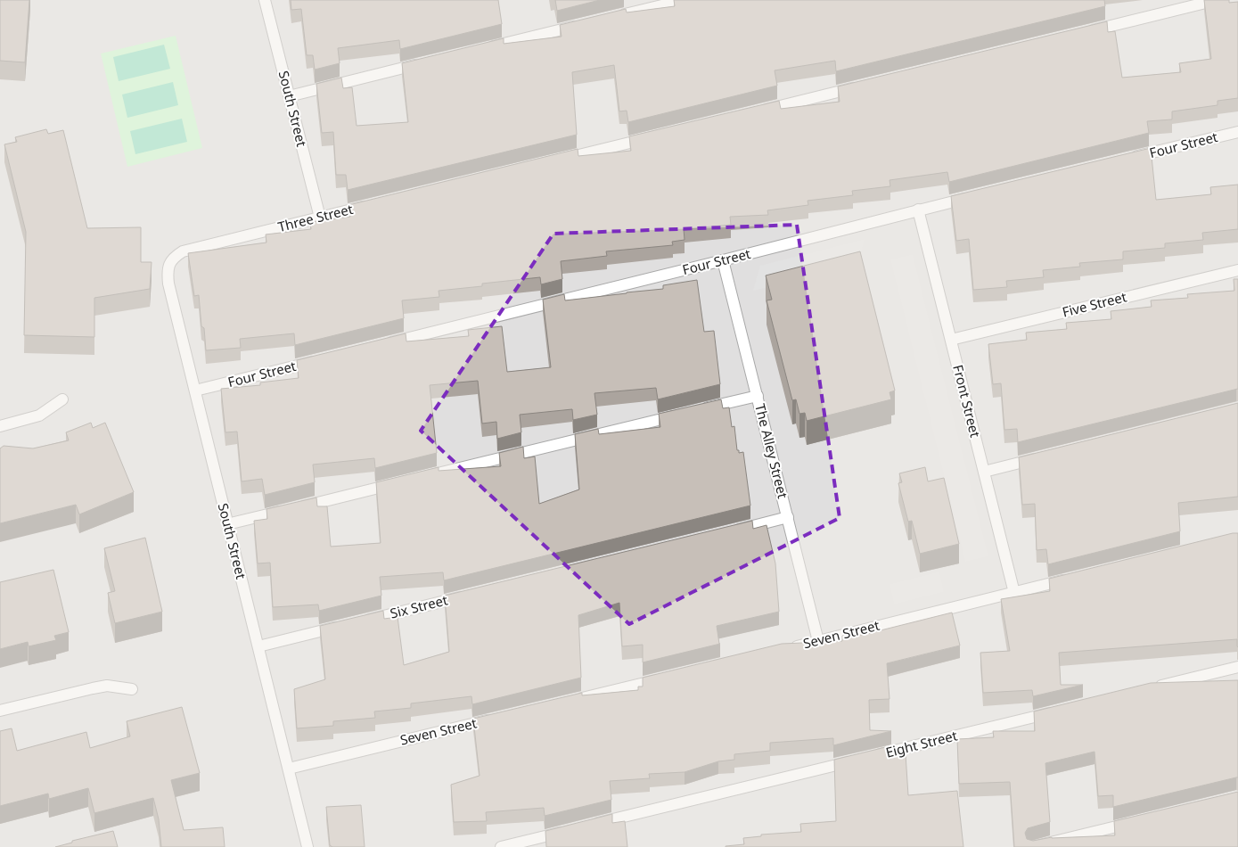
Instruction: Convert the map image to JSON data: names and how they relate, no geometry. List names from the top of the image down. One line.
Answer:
{"streets":{"lane":["South Street","Four Street","Three Street","Five Street","Front Street","The Alley Street","Six Street","Seven Street","Eight Street"]},"crossings":[["South Street","Four Street"],["South Street","Three Street"],["South Street","Seven Street"],["Four Street","Front Street"],["Four Street","The Alley Street"],["Five Street","Front Street"],["Front Street","Seven Street"],["The Alley Street","Seven Street"]]}
